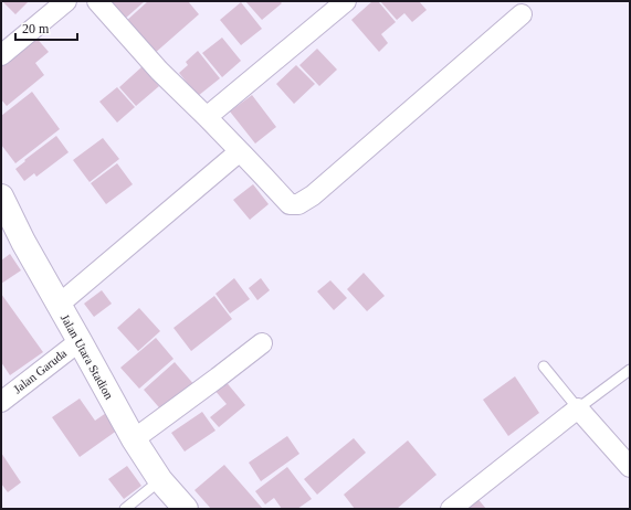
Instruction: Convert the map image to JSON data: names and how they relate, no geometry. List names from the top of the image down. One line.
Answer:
{"streets":{"street":["Jalan Utara Stadion","Jalan Garuda"]},"crossings":[["Jalan Utara Stadion","Jalan Garuda"]],"scale_bar":"20 m"}
